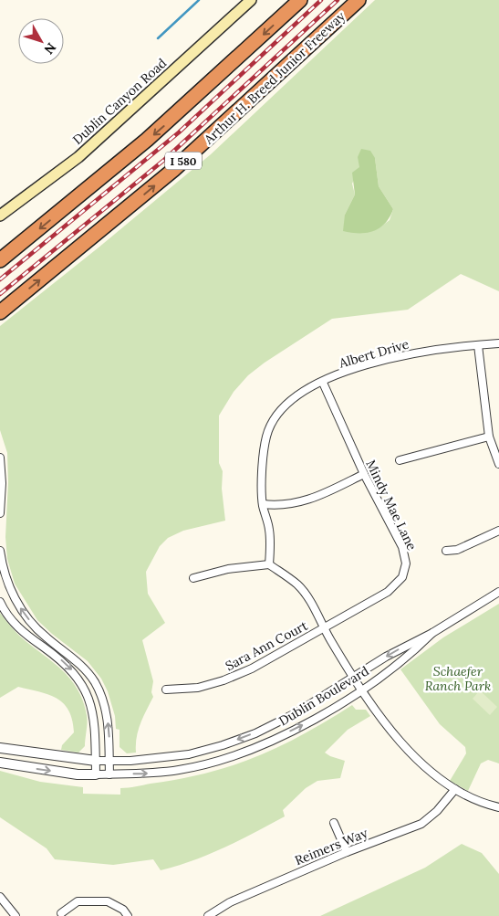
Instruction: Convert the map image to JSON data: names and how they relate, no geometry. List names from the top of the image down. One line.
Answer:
{"streets":{"highway":["Arthur H. Breed Junior Freeway","I 580"],"main road":["Dublin Canyon Road"],"street":["Albert Drive","Mindy Mae Lane","Sara Ann Court","Dublin Boulevard","Reimers Way"]},"crossings":[["Albert Drive","Mindy Mae Lane"],["Mindy Mae Lane","Sara Ann Court"]],"parks":["Schaefer Ranch Park"],"north":"bottom right"}
